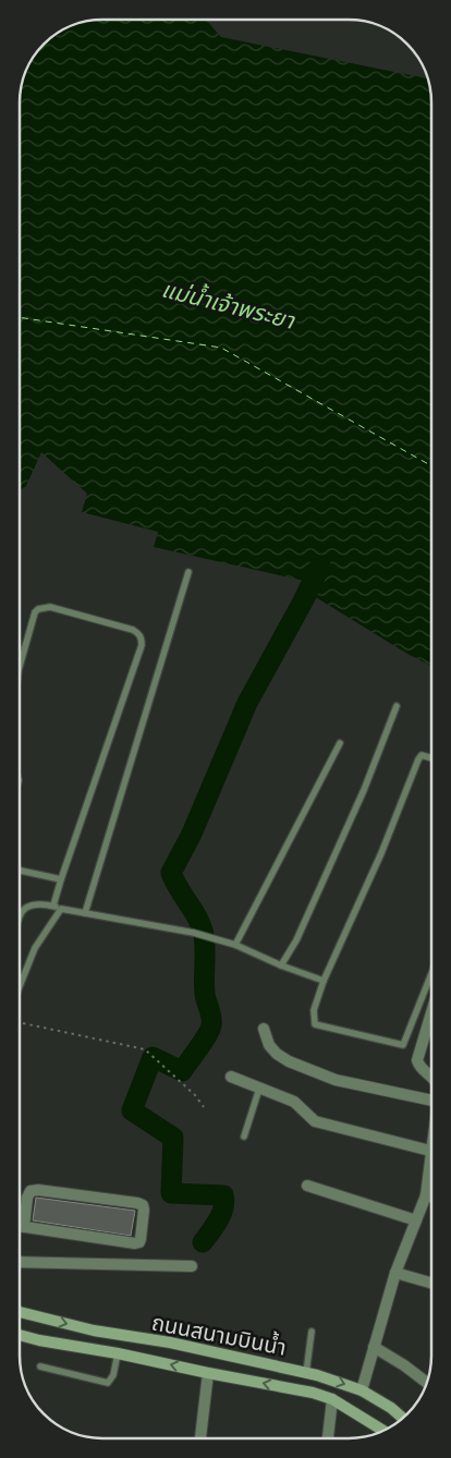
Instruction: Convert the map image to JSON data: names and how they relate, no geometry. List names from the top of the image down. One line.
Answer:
{"streets":{"main road":["ถนนสนามบินน้ำ"]},"water":["แม่น้ำเจ้าพระยา"]}
